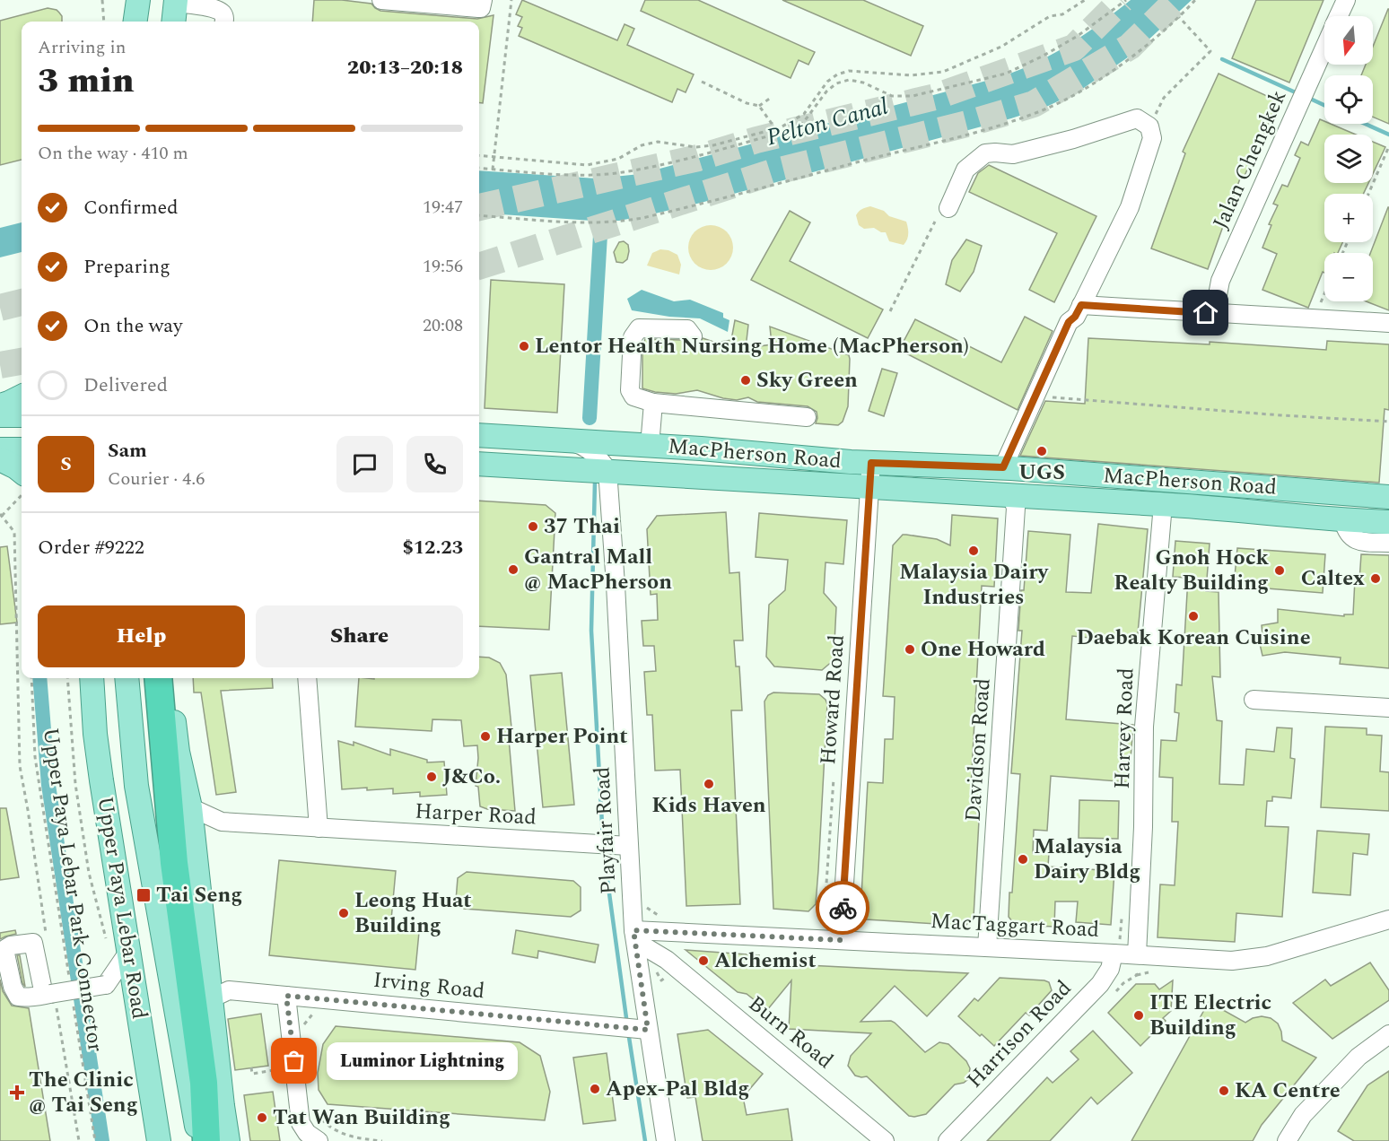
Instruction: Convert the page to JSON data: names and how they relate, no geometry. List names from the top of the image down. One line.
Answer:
{"streets":{"main road":["MacPherson Road","Upper Paya Lebar Road"],"street":["Jalan Chengkek","Howard Road","Harvey Road","Davidson Road","Harper Road","Playfair Road","MacTaggart Road","Irving Road","Burn Road","Harrison Road"],"path":["Upper Paya Lebar Park Connector"]},"crossings":[["MacPherson Road","Howard Road"],["MacPherson Road","Harvey Road"],["MacPherson Road","Davidson Road"],["MacPherson Road","Playfair Road"],["Howard Road","MacTaggart Road"],["Harvey Road","MacTaggart Road"],["Davidson Road","MacTaggart Road"],["Harper Road","Playfair Road"],["Playfair Road","MacTaggart Road"],["Playfair Road","Irving Road"],["Playfair Road","Burn Road"],["MacTaggart Road","Burn Road"],["MacTaggart Road","Harrison Road"]],"water":["Pelton Canal"],"places":{"other":["Lentor Health Nursing Home (MacPherson)","Sky Green","UGS","37 Thai","Malaysia Dairy Industries","Gantral Mall @ MacPherson","Gnoh Hock Realty Building","Caltex","Daebak Korean Cuisine","One Howard","Harper Point","J&Co.","Kids Haven","Malaysia Dairy Bldg","Leong Huat Building","Alchemist","ITE Electric Building","Luminor Lightning","Apex-Pal Bldg","KA Centre","Tat Wan Building"],"transit":["Tai Seng"],"health":["The Clinic @ Tai Seng"]},"north":"bottom","page":{"map_buttons":["+","−"],"heading":["3 min","Arriving in","20:13–20:18"],"panel":["Sam","Courier · 4.6","Order #9222","$12.23"],"bar":"On the way · 410 m","list":[["Confirmed","19:47"],["Preparing","19:56"],["On the way","20:08"],"Delivered"],"round":"S","buttons":["Help","Share"],"bubble":"Luminor Lightning"}}
